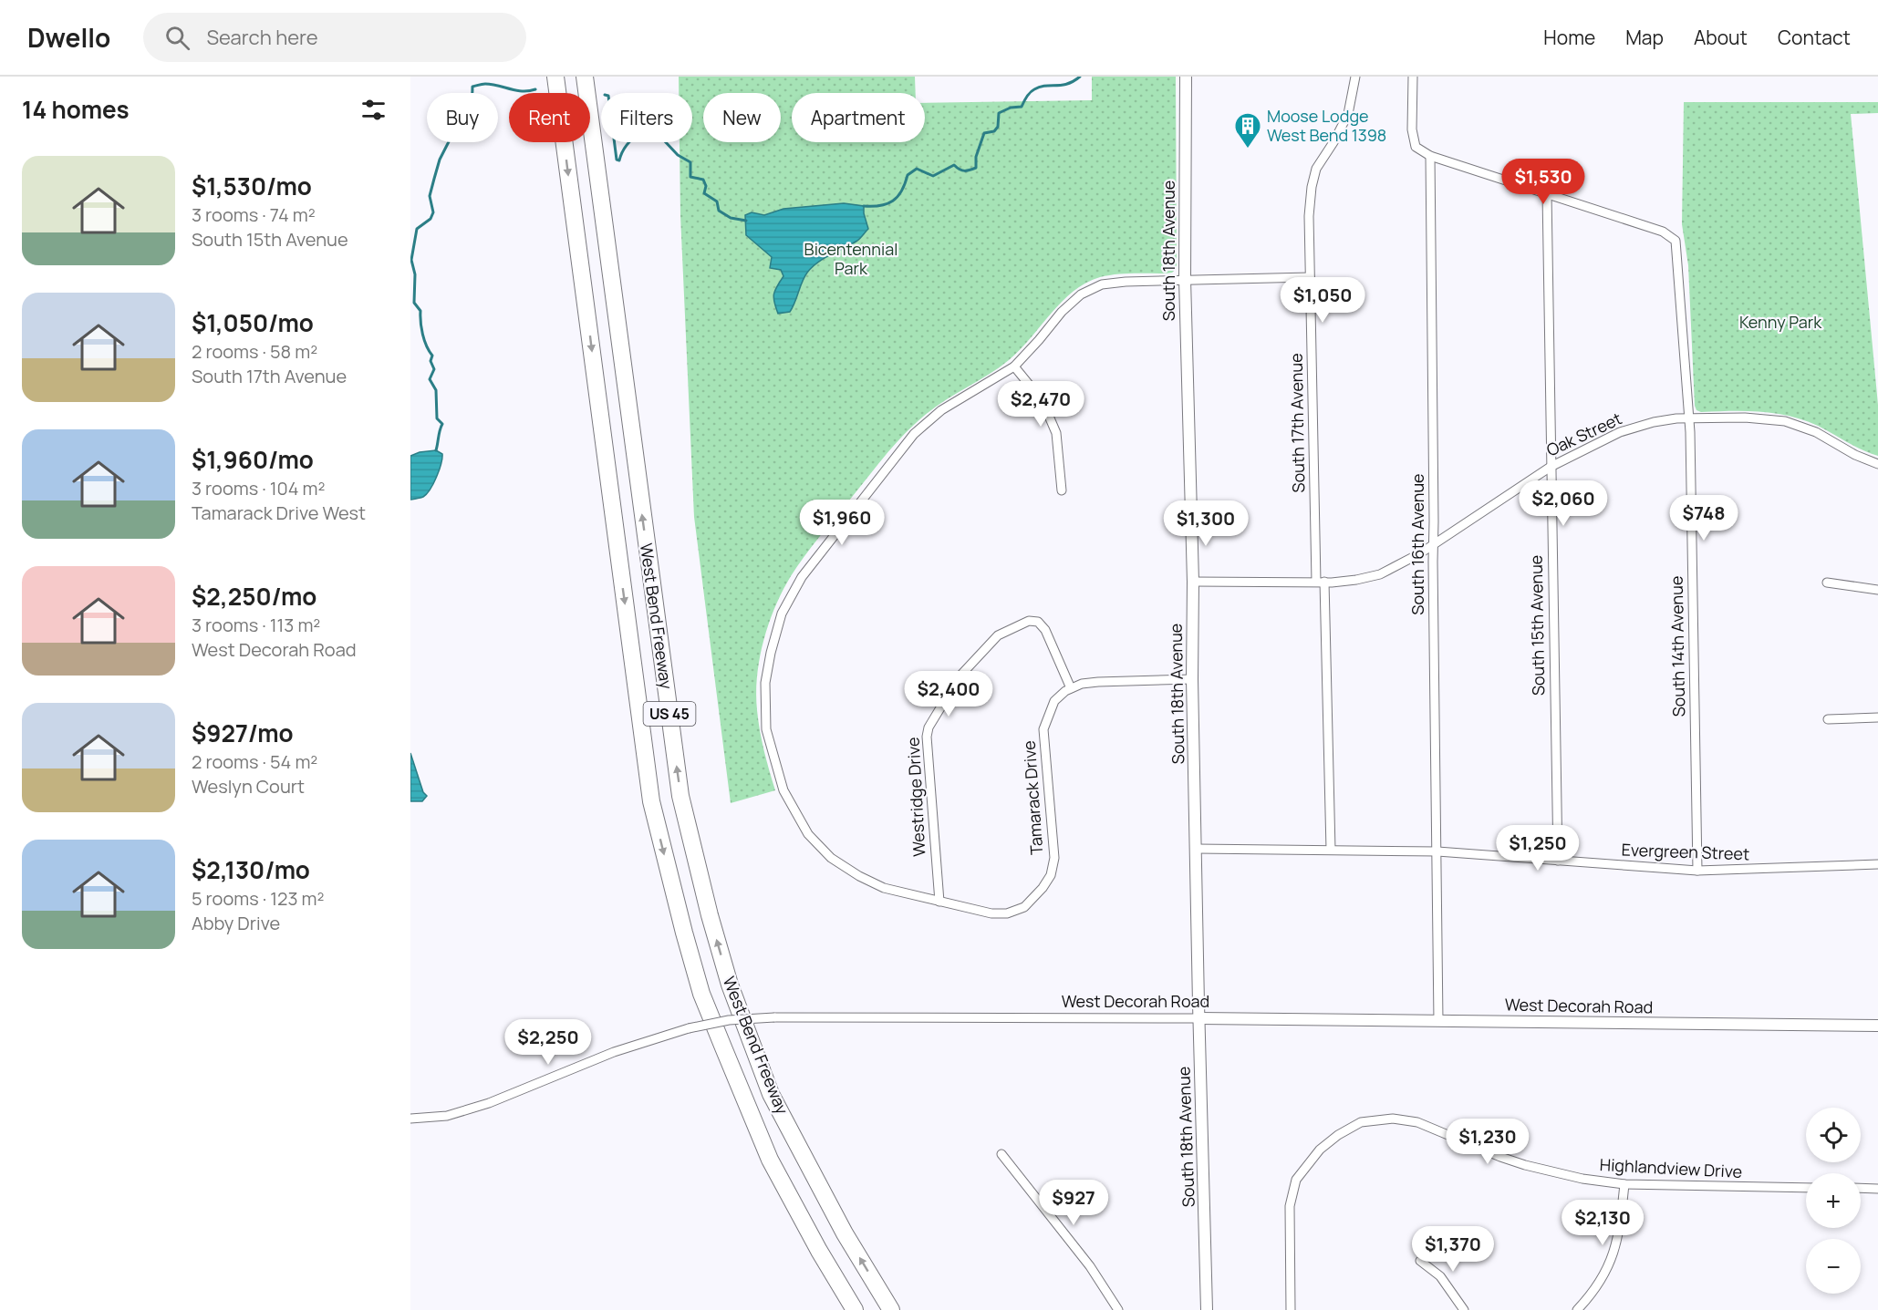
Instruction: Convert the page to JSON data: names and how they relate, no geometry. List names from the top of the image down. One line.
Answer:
{"streets":{"highway":["West Bend Freeway","US 45"],"street":["South 18th Avenue","South 17th Avenue","Oak Street","South 16th Avenue","South 15th Avenue","South 14th Avenue","Westridge Drive","Tamarack Drive","Evergreen Street","West Decorah Road","Highlandview Drive"]},"crossings":[["South 18th Avenue","Oak Street"],["South 18th Avenue","Tamarack Drive"],["South 18th Avenue","Evergreen Street"],["South 18th Avenue","West Decorah Road"],["South 17th Avenue","Oak Street"],["South 17th Avenue","Tamarack Drive"],["South 17th Avenue","Evergreen Street"],["Oak Street","South 16th Avenue"],["Oak Street","South 15th Avenue"],["Oak Street","South 14th Avenue"],["South 16th Avenue","Evergreen Street"],["South 16th Avenue","West Decorah Road"],["South 15th Avenue","South 14th Avenue"],["South 15th Avenue","Evergreen Street"],["South 14th Avenue","Evergreen Street"],["Westridge Drive","Tamarack Drive"]],"parks":["Bicentennial Park","Kenny Park"],"places":{"building":["Moose Lodge West Bend 1398"]},"page":{"header":"Dwello","search":"Search here","nav":["Home","Map","About","Contact"],"heading":"14 homes","chip":["Buy","Rent","Filters","New","Apartment"],"list":[{"name":"$1,530/mo","note":"3 rooms · 74 m² · South 15th Avenue"},{"name":"$1,050/mo","note":"2 rooms · 58 m² · South 17th Avenue"},{"name":"$1,960/mo","note":"3 rooms · 104 m² · Tamarack Drive West"},{"name":"$2,250/mo","note":"3 rooms · 113 m² · West Decorah Road"},{"name":"$927/mo","note":"2 rooms · 54 m² · Weslyn Court"},{"name":"$2,130/mo","note":"5 rooms · 123 m² · Abby Drive"}],"price":["$1,530","$1,050","$2,470","$2,060","$748","$1,960","$1,300","$2,400","$1,250","$2,250","$1,230","$927","$2,130","$1,370"],"map_buttons":["+","−"]}}
